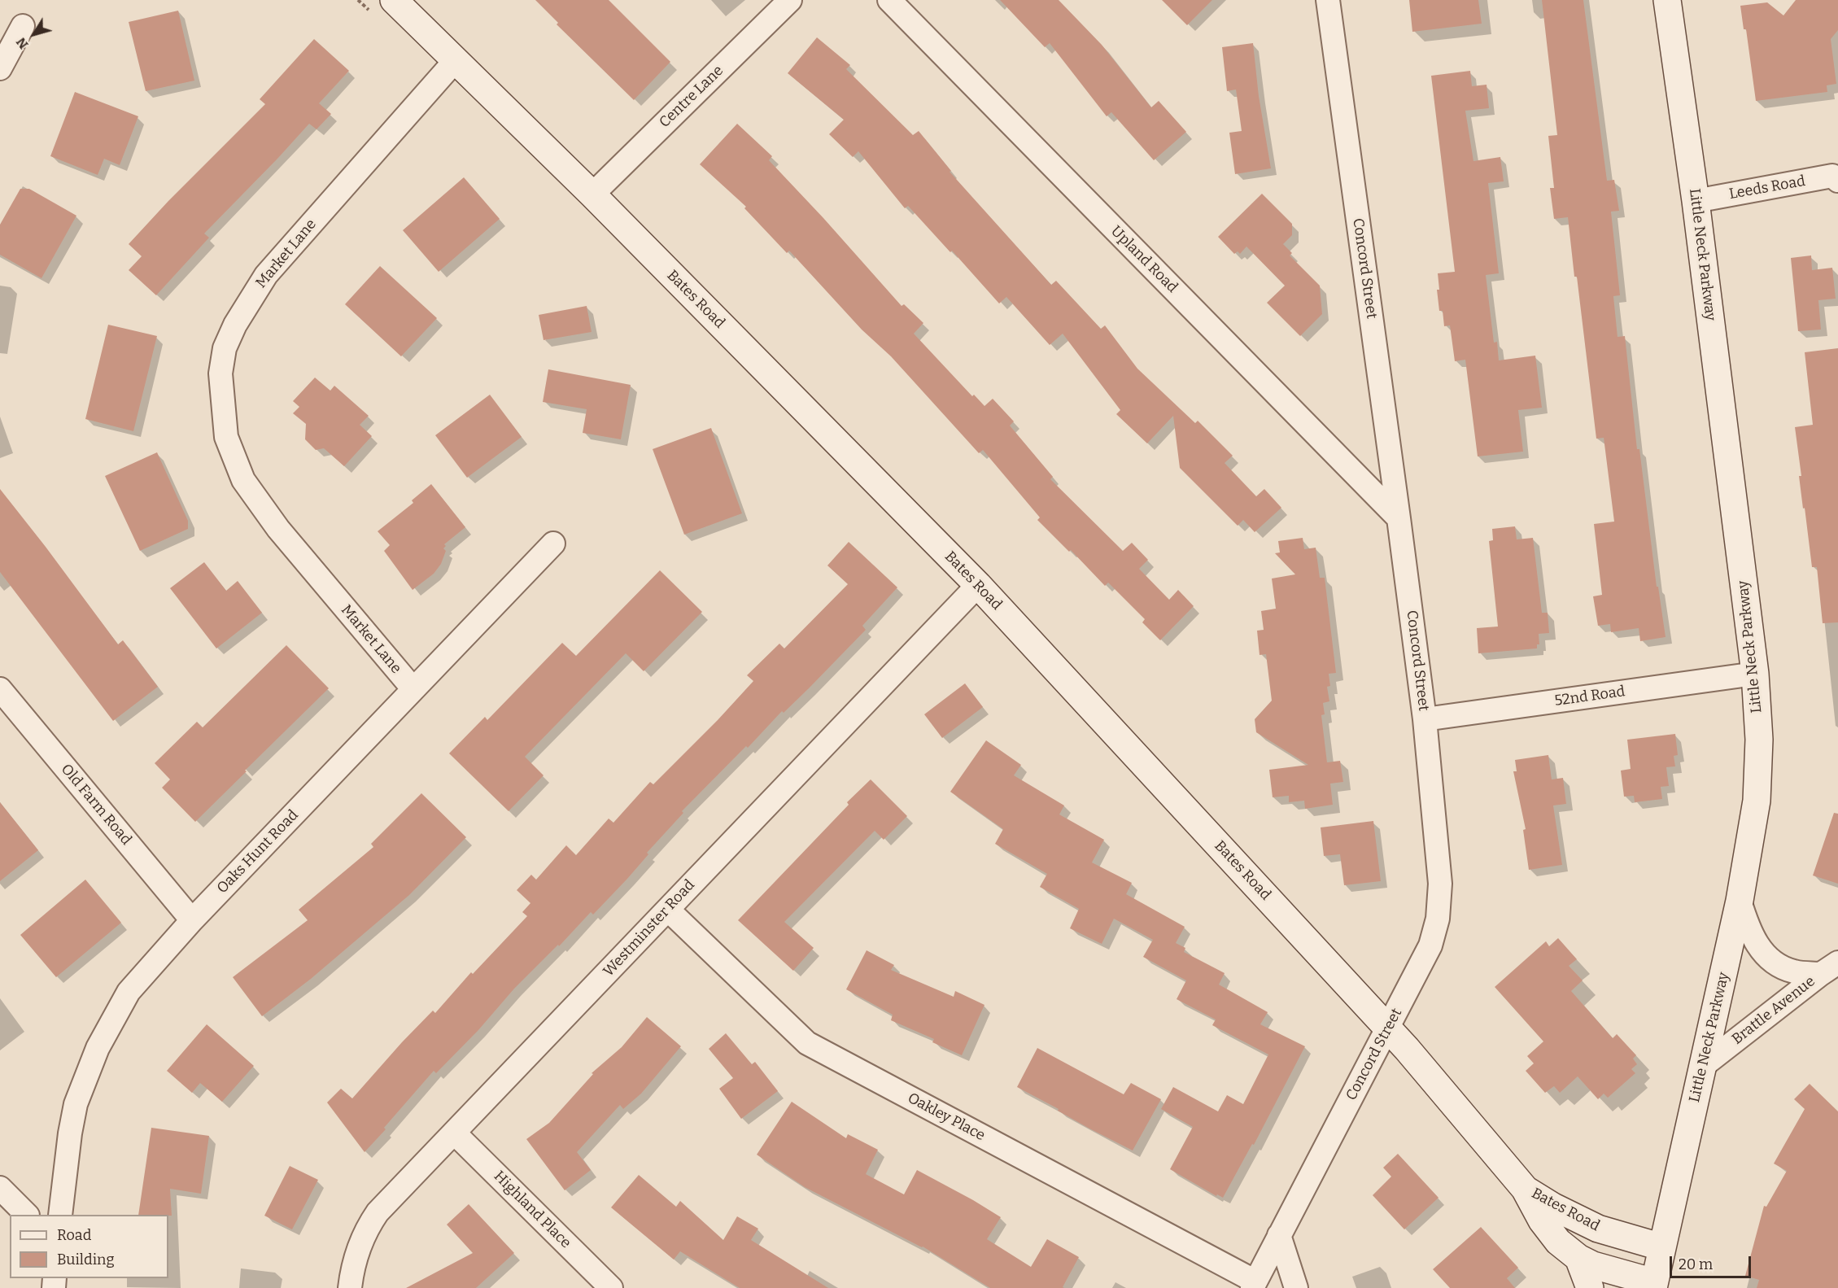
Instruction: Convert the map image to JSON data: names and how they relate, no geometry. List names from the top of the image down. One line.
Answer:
{"streets":{"street":["Centre Lane","Leeds Road","Market Lane","Little Neck Parkway","Upland Road","Concord Street","Bates Road","52nd Road","Old Farm Road","Oaks Hunt Road","Westminster Road","Brattle Avenue","Oakley Place","Highland Place"]},"crossings":[["Centre Lane","Bates Road"],["Leeds Road","Little Neck Parkway"],["Market Lane","Bates Road"],["Market Lane","Oaks Hunt Road"],["Little Neck Parkway","Bates Road"],["Little Neck Parkway","52nd Road"],["Little Neck Parkway","Brattle Avenue"],["Upland Road","Concord Street"],["Concord Street","Bates Road"],["Concord Street","52nd Road"],["Concord Street","Oakley Place"],["Bates Road","Westminster Road"],["Old Farm Road","Oaks Hunt Road"],["Westminster Road","Oakley Place"],["Westminster Road","Highland Place"]],"legend":["Road","Building"],"scale_bar":"20 m","north":"bottom left"}
